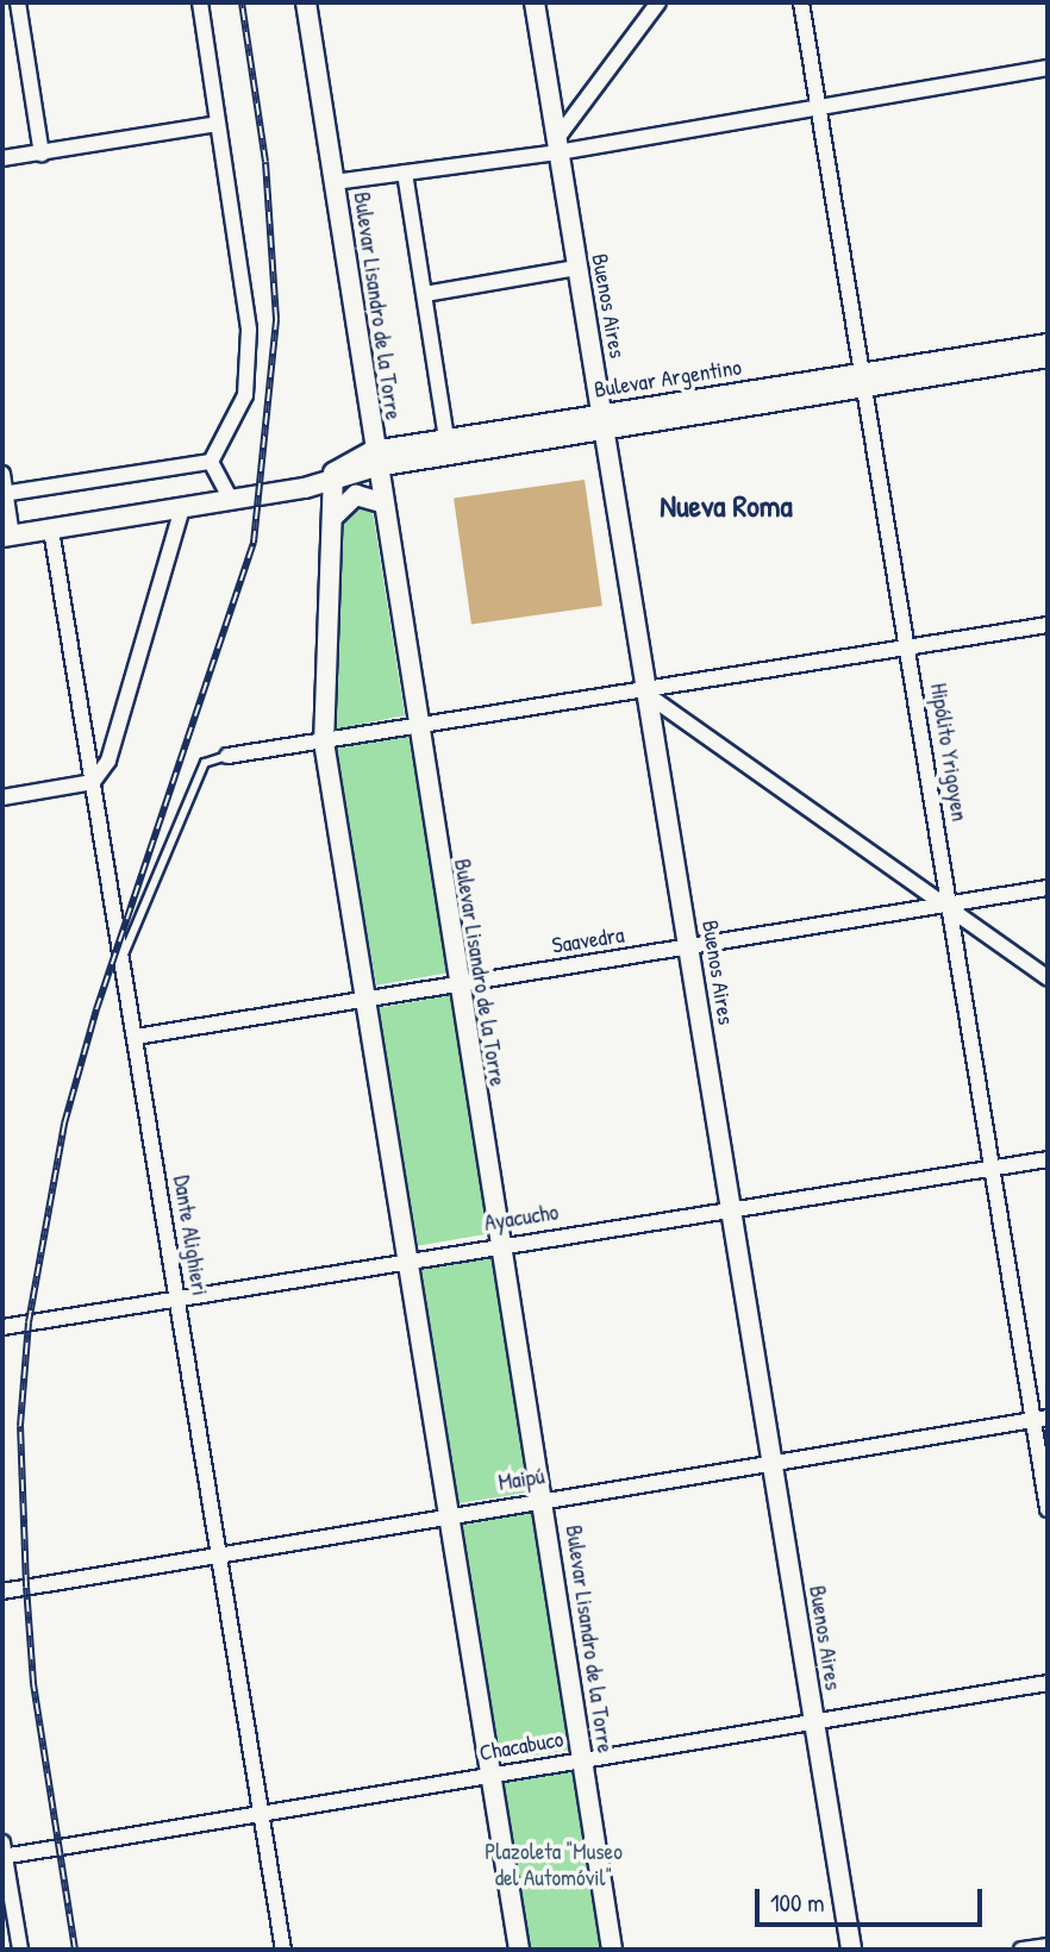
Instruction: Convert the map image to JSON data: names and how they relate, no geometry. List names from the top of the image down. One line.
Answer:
{"streets":{"main road":["Bulevar Lisandro de la Torre","Buenos Aires","Bulevar Argentino"],"street":["Hipólito Yrigoyen","Saavedra","Ayacucho","Dante Alighieri","Maipú","Chacabuco"]},"crossings":[["Bulevar Lisandro de la Torre","Bulevar Argentino"],["Bulevar Lisandro de la Torre","Saavedra"],["Bulevar Lisandro de la Torre","Ayacucho"],["Bulevar Lisandro de la Torre","Maipú"],["Bulevar Lisandro de la Torre","Chacabuco"],["Buenos Aires","Bulevar Argentino"],["Buenos Aires","Saavedra"],["Buenos Aires","Ayacucho"],["Buenos Aires","Maipú"],["Buenos Aires","Chacabuco"],["Bulevar Argentino","Hipólito Yrigoyen"],["Bulevar Argentino","Dante Alighieri"],["Hipólito Yrigoyen","Saavedra"],["Hipólito Yrigoyen","Ayacucho"],["Hipólito Yrigoyen","Maipú"],["Saavedra","Dante Alighieri"],["Ayacucho","Dante Alighieri"],["Dante Alighieri","Maipú"],["Dante Alighieri","Chacabuco"]],"districts":["Nueva Roma"],"parks":["Plazoleta \"Museo del Automóvil\""],"scale_bar":"100 m"}
